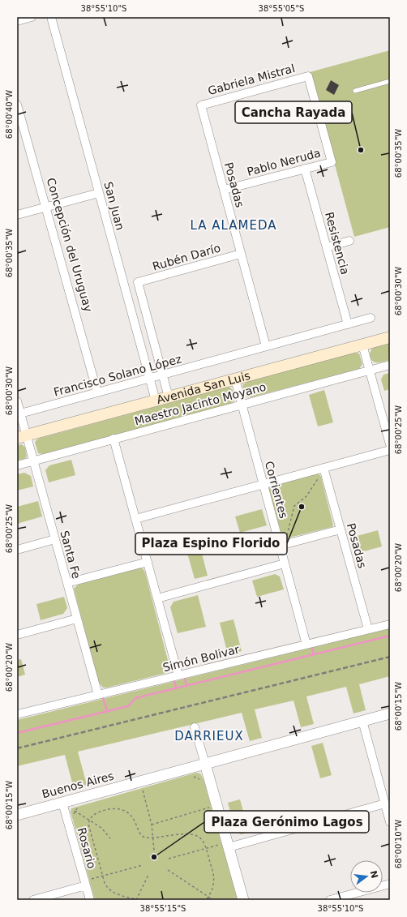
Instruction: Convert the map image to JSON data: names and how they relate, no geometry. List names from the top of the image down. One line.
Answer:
{"streets":{"main road":["Avenida San Luis"],"street":["Gabriela Mistral","Pablo Neruda","Posadas","San Juan","Resistencia","Concepción del Uruguay","Rubén Darío","Francisco Solano López","Maestro Jacinto Moyano","Corrientes","Santa Fe","Simón Bolivar","Buenos Aires","Rosario"]},"crossings":[["Gabriela Mistral","Pablo Neruda"],["Gabriela Mistral","Posadas"],["Pablo Neruda","Posadas"],["Pablo Neruda","Resistencia"],["Posadas","Rubén Darío"],["Posadas","Francisco Solano López"],["Posadas","Simón Bolivar"],["San Juan","Francisco Solano López"],["San Juan","Avenida San Luis"],["Resistencia","Francisco Solano López"],["Concepción del Uruguay","Francisco Solano López"],["Rubén Darío","Francisco Solano López"],["Francisco Solano López","Santa Fe"],["Avenida San Luis","Corrientes"],["Avenida San Luis","Santa Fe"],["Maestro Jacinto Moyano","Corrientes"],["Maestro Jacinto Moyano","Santa Fe"],["Corrientes","Simón Bolivar"],["Santa Fe","Simón Bolivar"],["Buenos Aires","Rosario"]],"districts":["LA ALAMEDA","DARRIEUX"],"places":["Cancha Rayada","Plaza Espino Florido","Plaza Gerónimo Lagos"],"north":"right","coordinates":["38°55'10\"S","38°55'05\"S","68°00'40\"W","68°00'35\"W","68°00'30\"W","68°00'25\"W","68°00'20\"W","68°00'15\"W","68°00'10\"W","38°55'15\"S"]}
